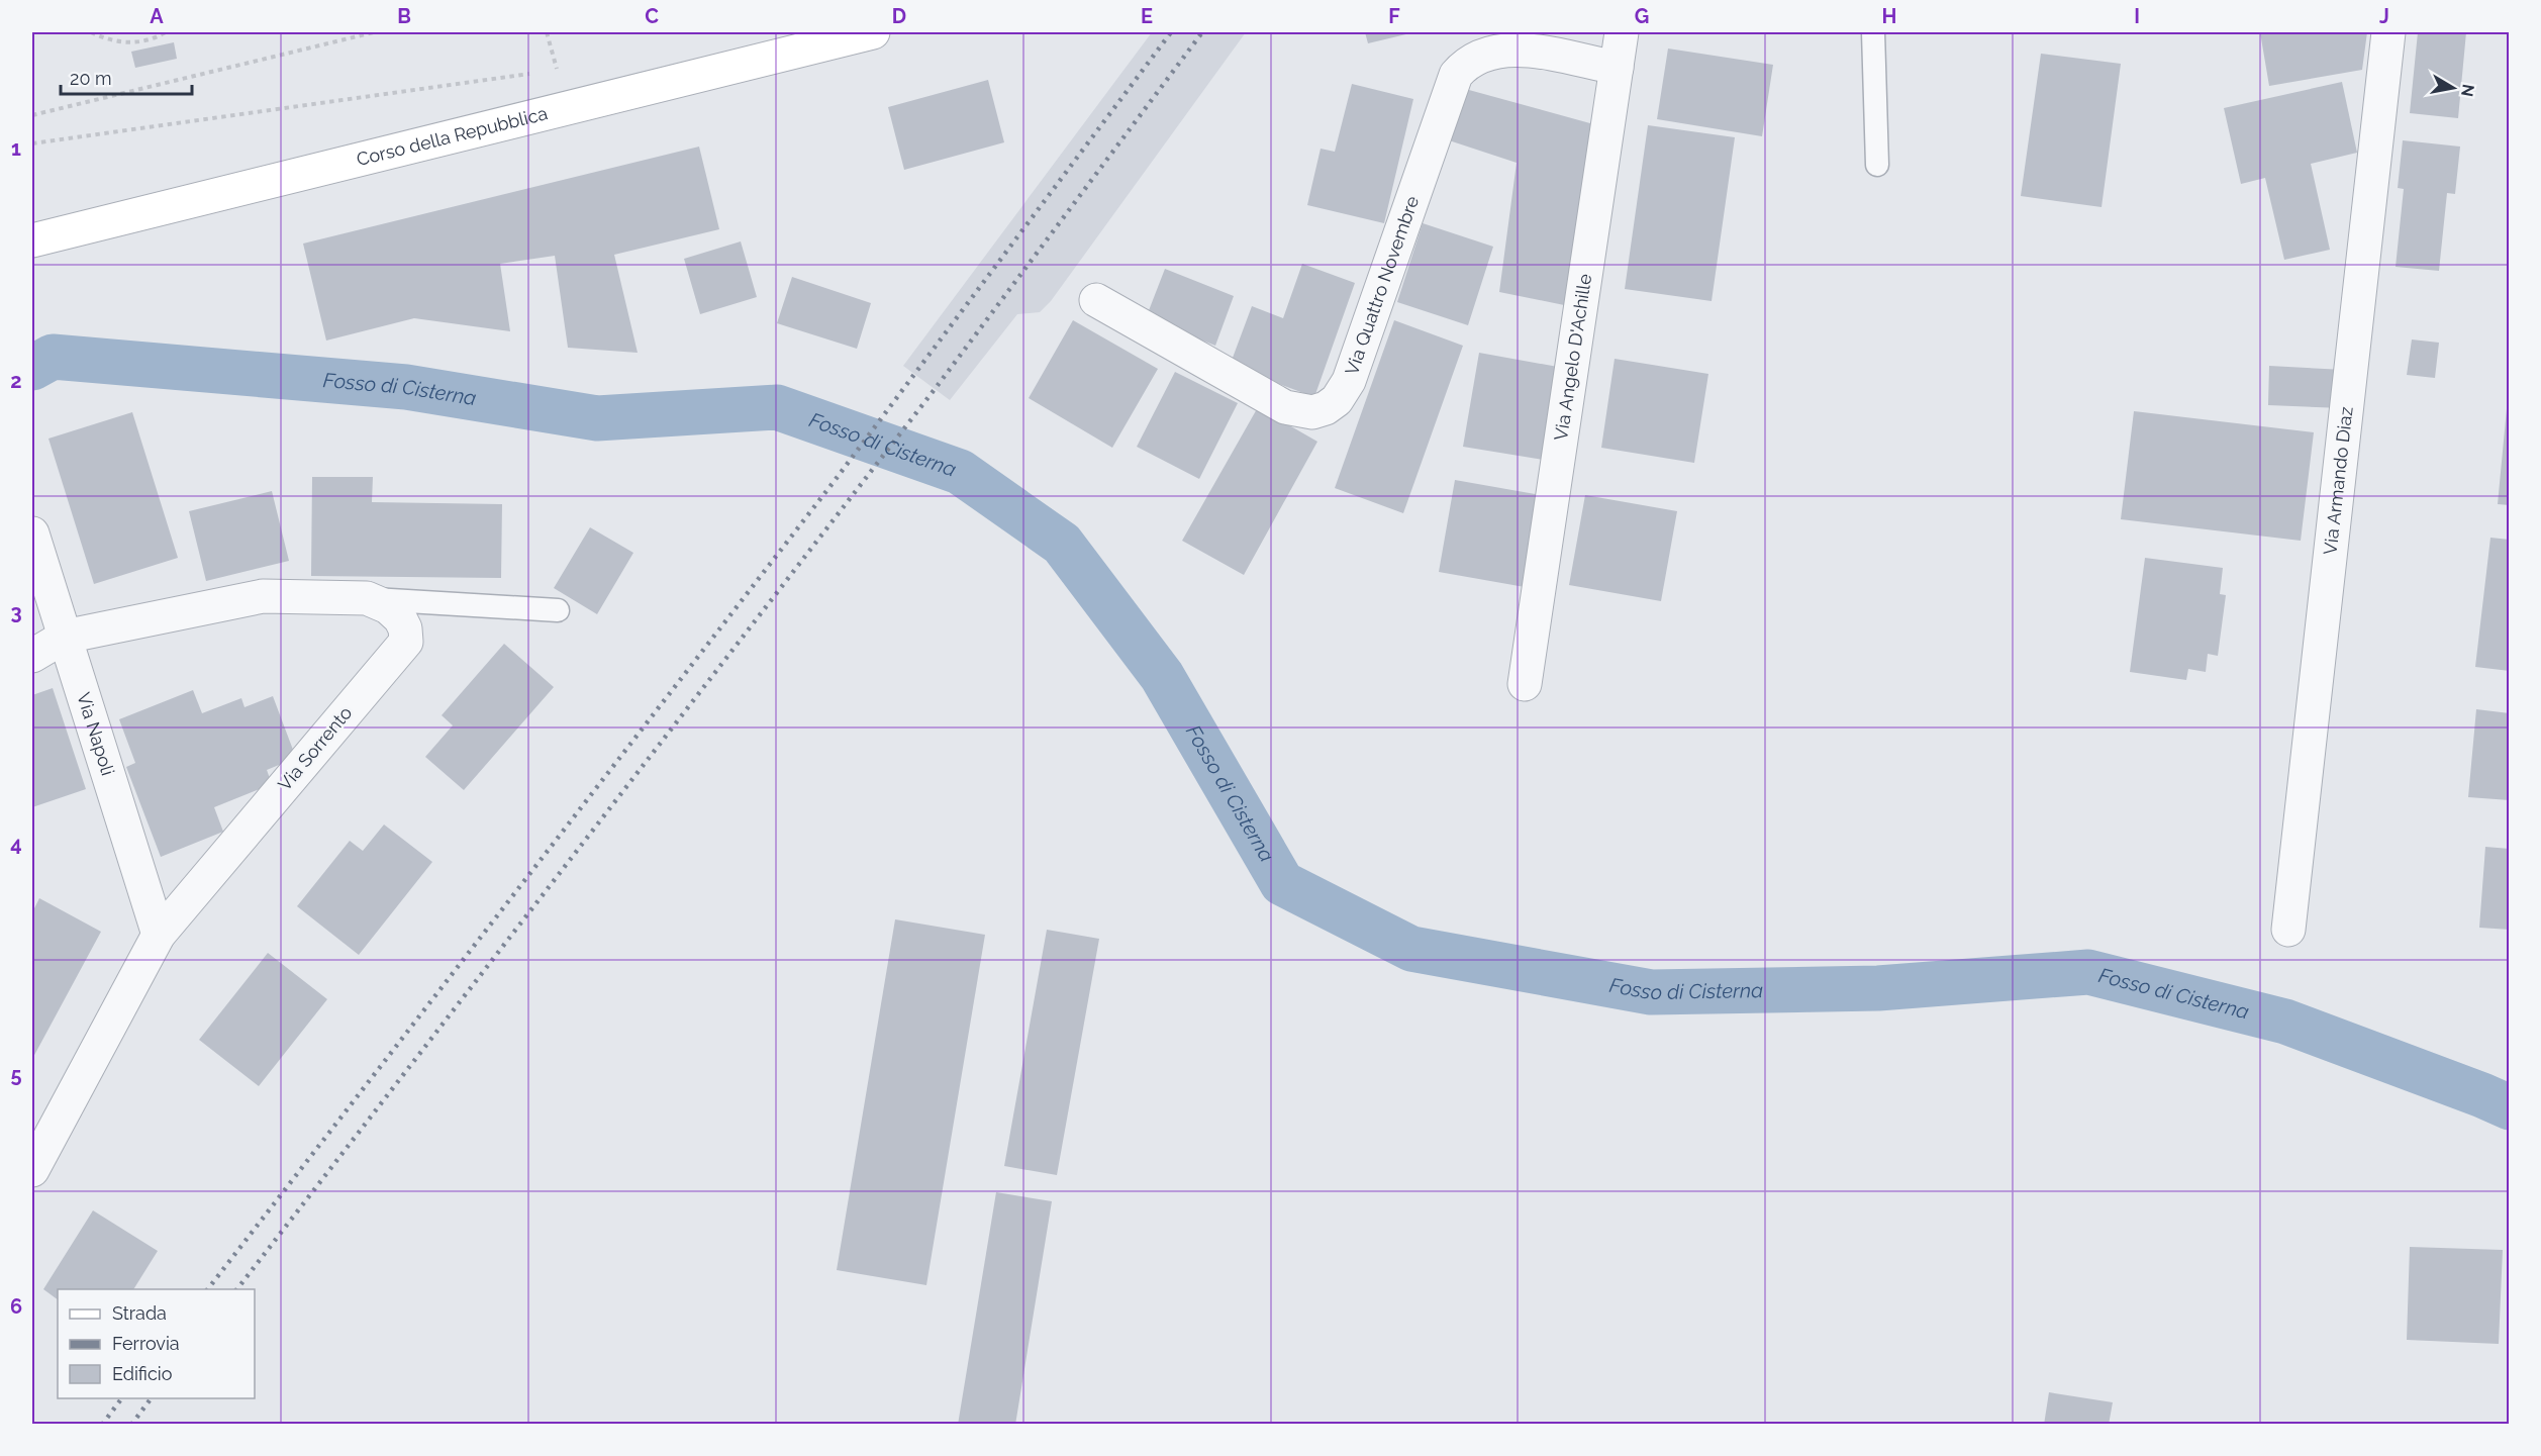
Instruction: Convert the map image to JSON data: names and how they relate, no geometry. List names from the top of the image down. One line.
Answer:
{"streets":{"street":["Corso della Repubblica","Via Quattro Novembre","Via Angelo D'Achille","Via Armando Diaz","Via Napoli","Via Sorrento"]},"crossings":[["Via Quattro Novembre","Via Angelo D'Achille"],["Via Napoli","Via Sorrento"]],"water":["Fosso di Cisterna"],"legend":["Strada","Ferrovia","Edificio"],"scale_bar":"20 m","north":"right","grid":{"columns":["A","B","C","D","E","F","G","H","I","J"],"rows":["1","2","3","4","5","6"]}}
